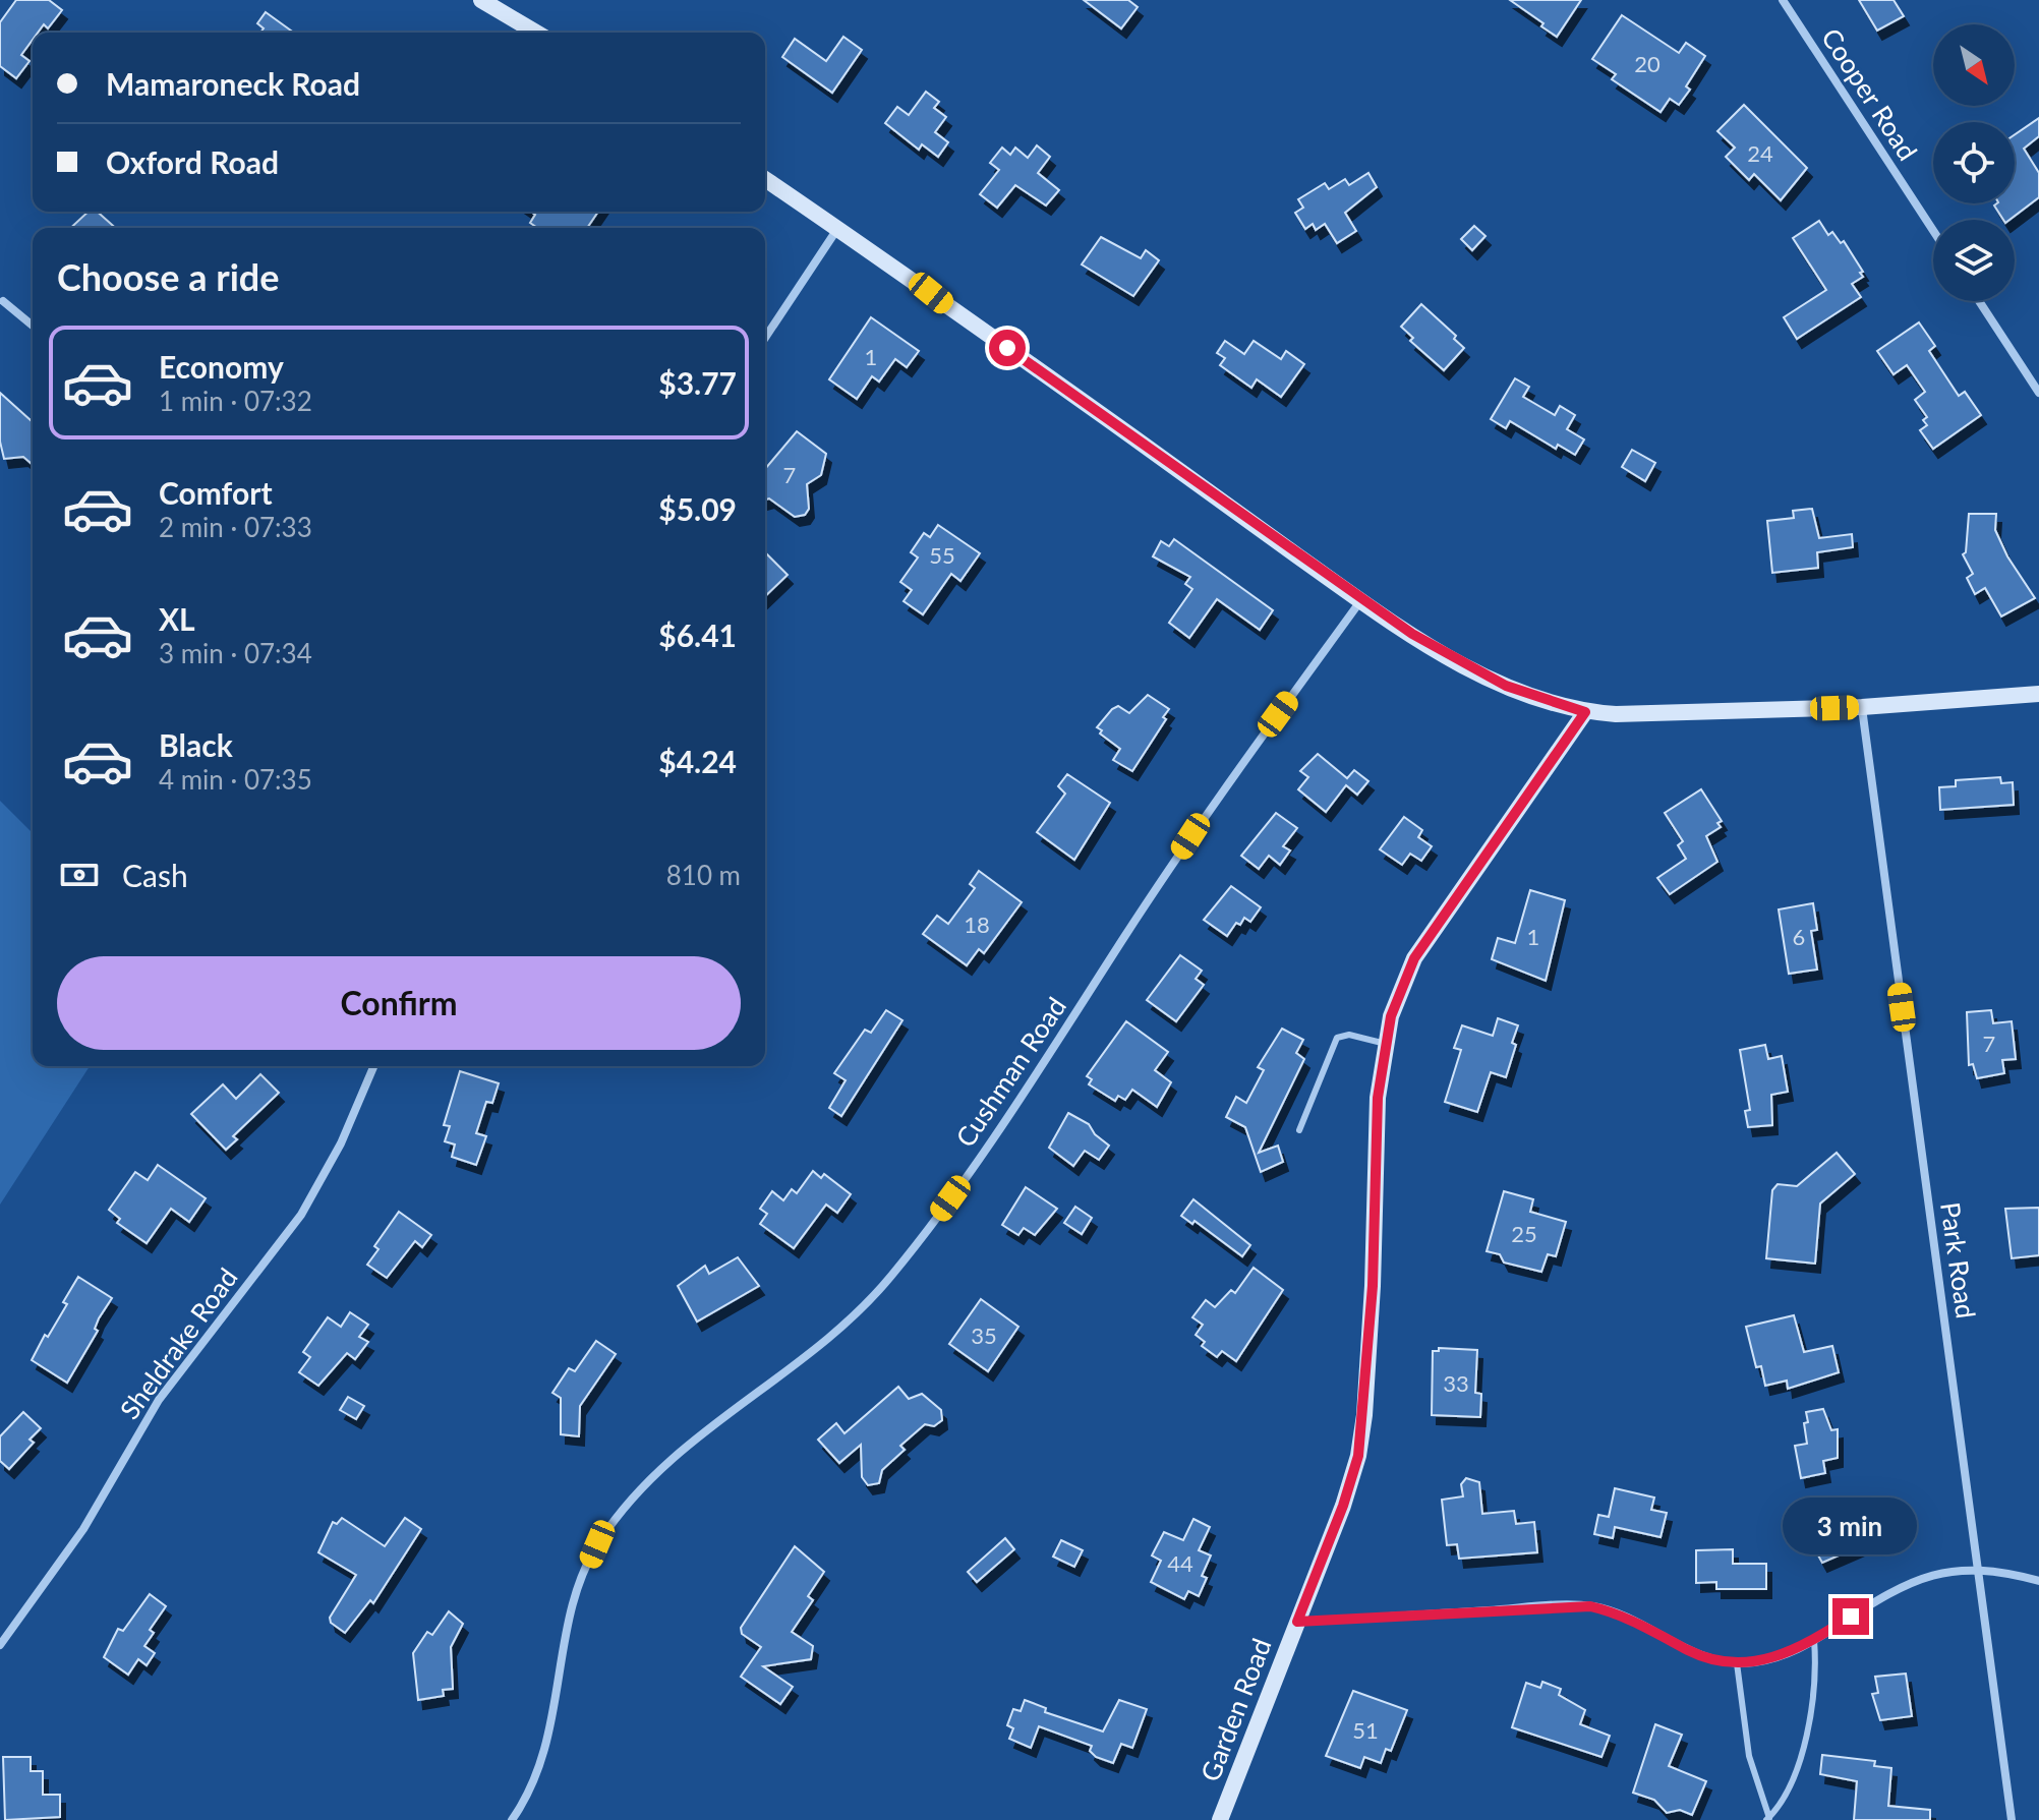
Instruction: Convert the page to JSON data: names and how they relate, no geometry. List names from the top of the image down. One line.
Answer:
{"streets":{"street":["Cooper Road","Cushman Road","Park Road","Sheldrake Road","Garden Road"]},"house_numbers":["20","24","1","7","55","18","1","6","7","25","35","33","44","51"],"north":"bottom right","page":{"banner":["Mamaroneck Road","Oxford Road"],"heading":"Choose a ride","list":[{"name":"Economy","note":"1 min · 07:32","value":"$3.77"},{"name":"Comfort","note":"2 min · 07:33","value":"$5.09"},{"name":"XL","note":"3 min · 07:34","value":"$6.41"},{"name":"Black","note":"4 min · 07:35","value":"$4.24"}],"pay":["Cash","810 m"],"buttons":"Confirm","bubble":"3 min"}}
